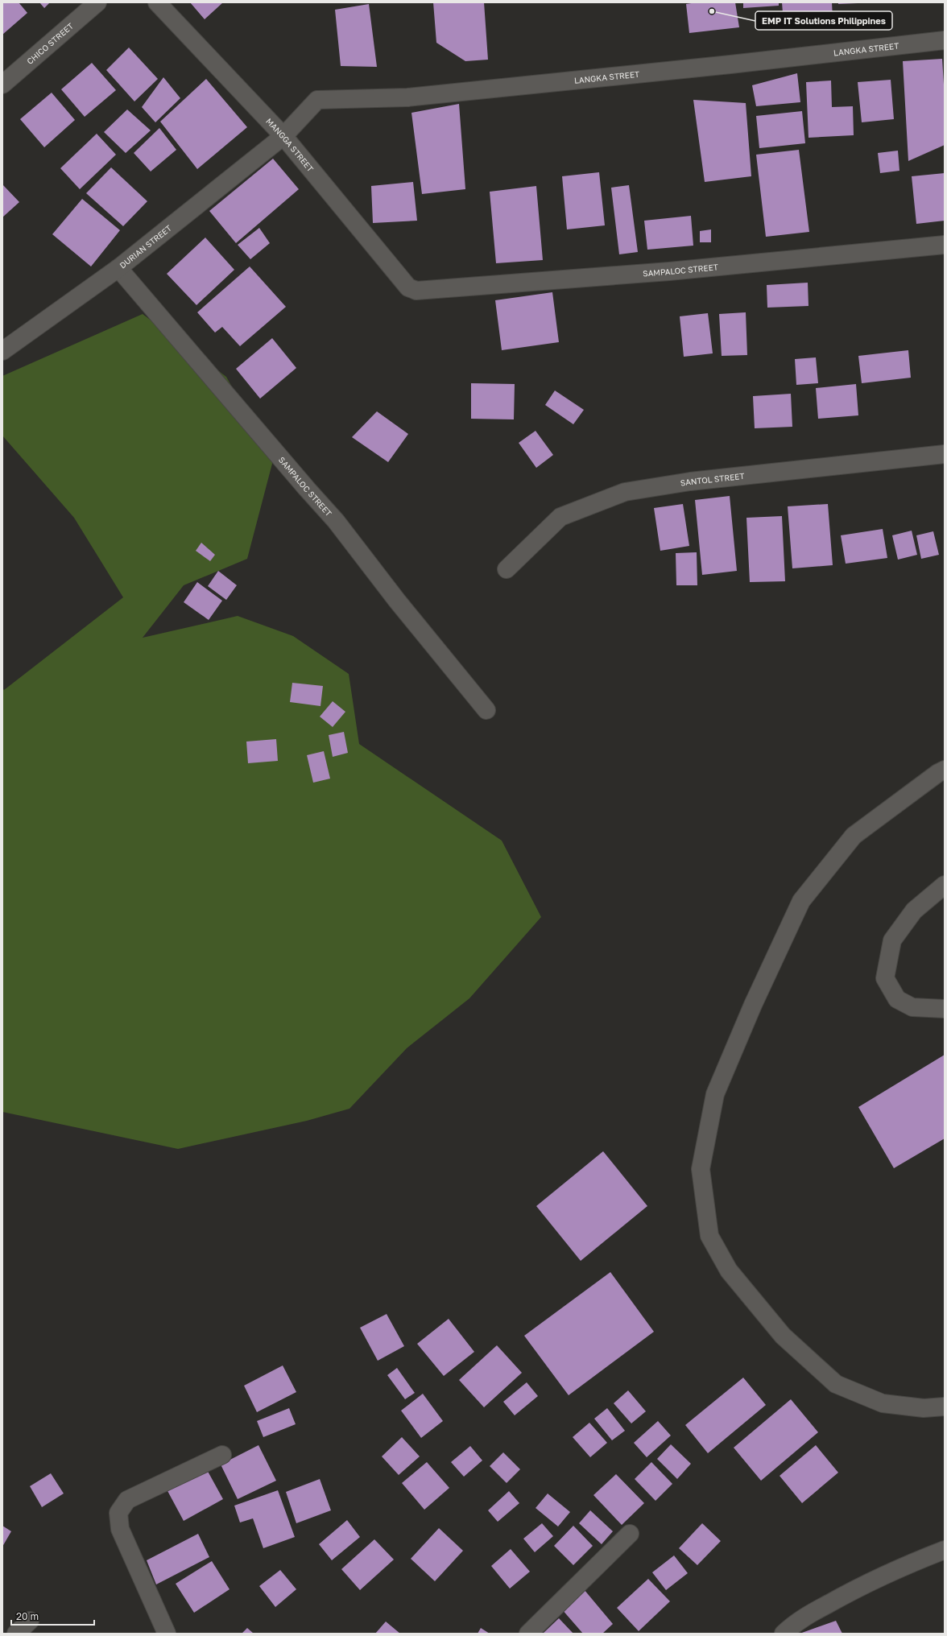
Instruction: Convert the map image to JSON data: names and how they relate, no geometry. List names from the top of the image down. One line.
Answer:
{"streets":{"street":["CHICO STREET","LANGKA STREET","MANGGA STREET","DURIAN STREET","SAMPALOC STREET","SANTOL STREET"]},"crossings":[["LANGKA STREET","MANGGA STREET"],["LANGKA STREET","DURIAN STREET"],["MANGGA STREET","DURIAN STREET"],["MANGGA STREET","SAMPALOC STREET"],["DURIAN STREET","SAMPALOC STREET"]],"places":["EMP IT Solutions Philippines"],"scale_bar":"20 m"}
